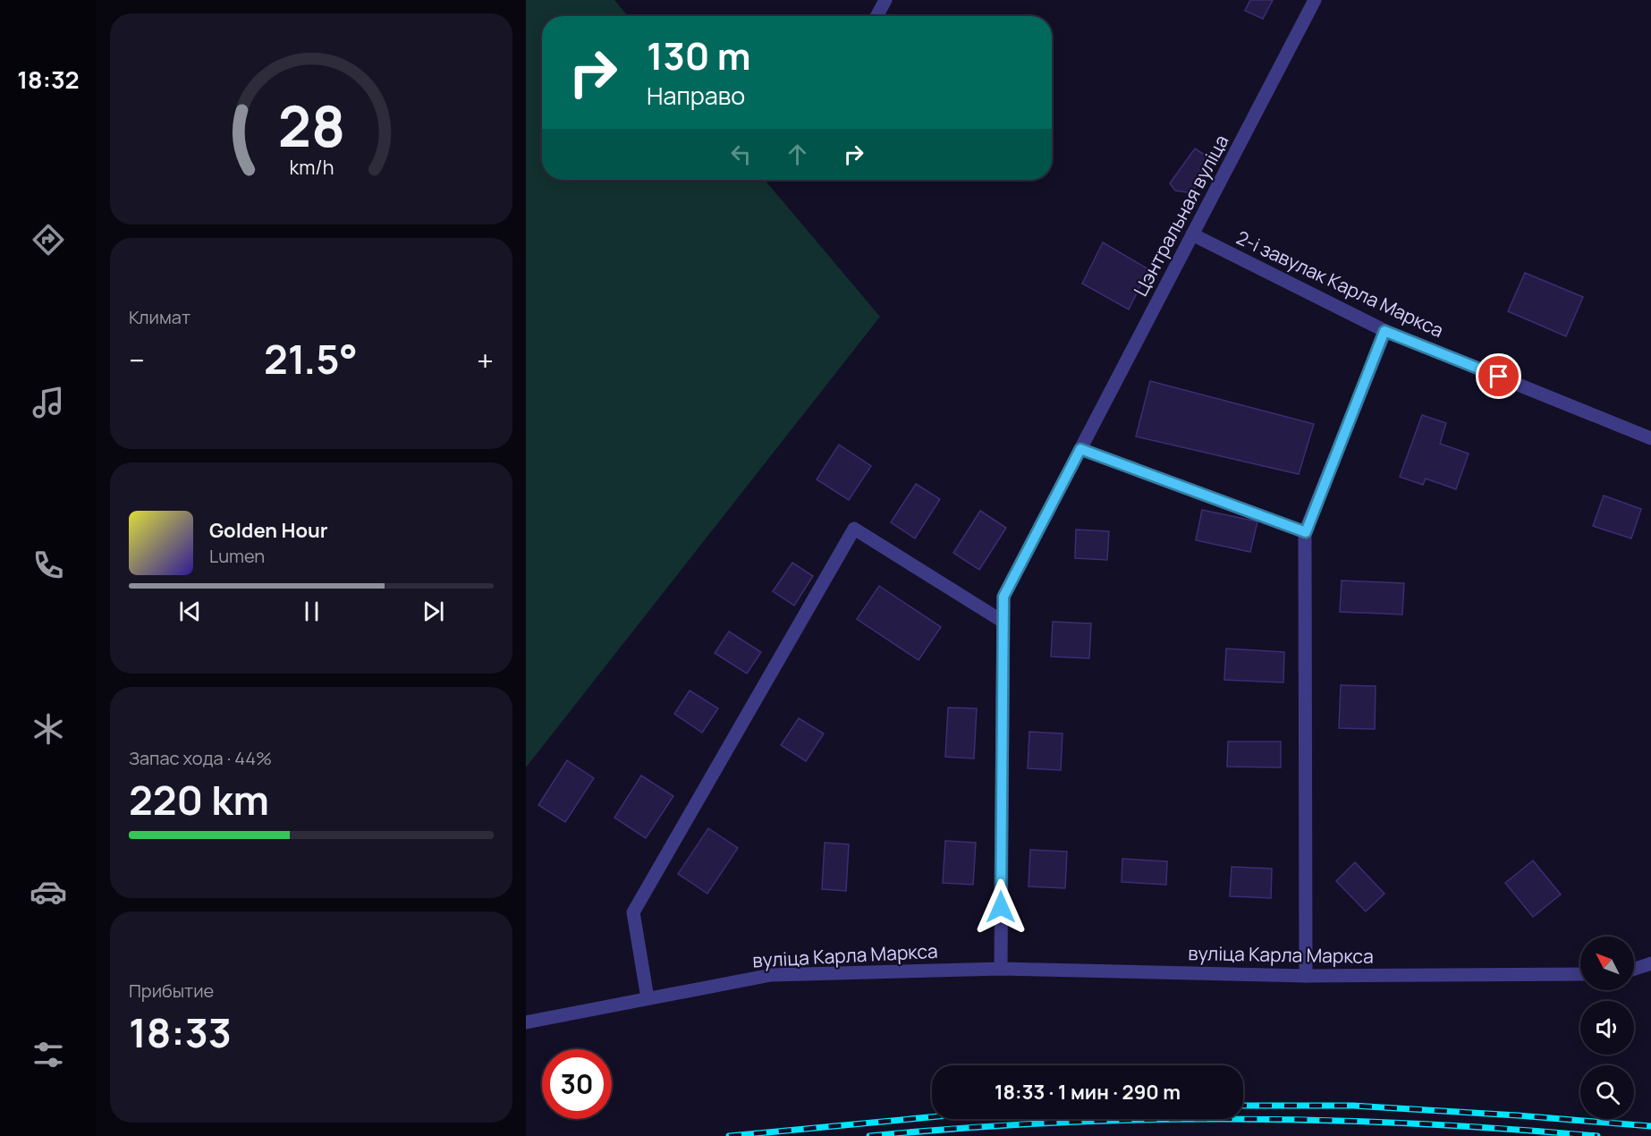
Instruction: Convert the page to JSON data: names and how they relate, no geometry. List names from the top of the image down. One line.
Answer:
{"streets":{"street":["Цэнтральная вуліца","2-і завулак Карла Маркса","вуліца Карла Маркса"]},"crossings":[["Цэнтральная вуліца","2-і завулак Карла Маркса"],["Цэнтральная вуліца","вуліца Карла Маркса"]],"north":"top left","page":{"tabs":"18:32","turn":["130 m","Направо"],"tile":["Климат",["Запас хода · 44%","220 km"],["Прибытие","18:33"]],"heat":["−","21.5°","+"],"song":["Golden Hour","Lumen"],"limit":"30","trip":"18:33 · 1 мин · 290 m","gauge":["28","km/h"]}}
